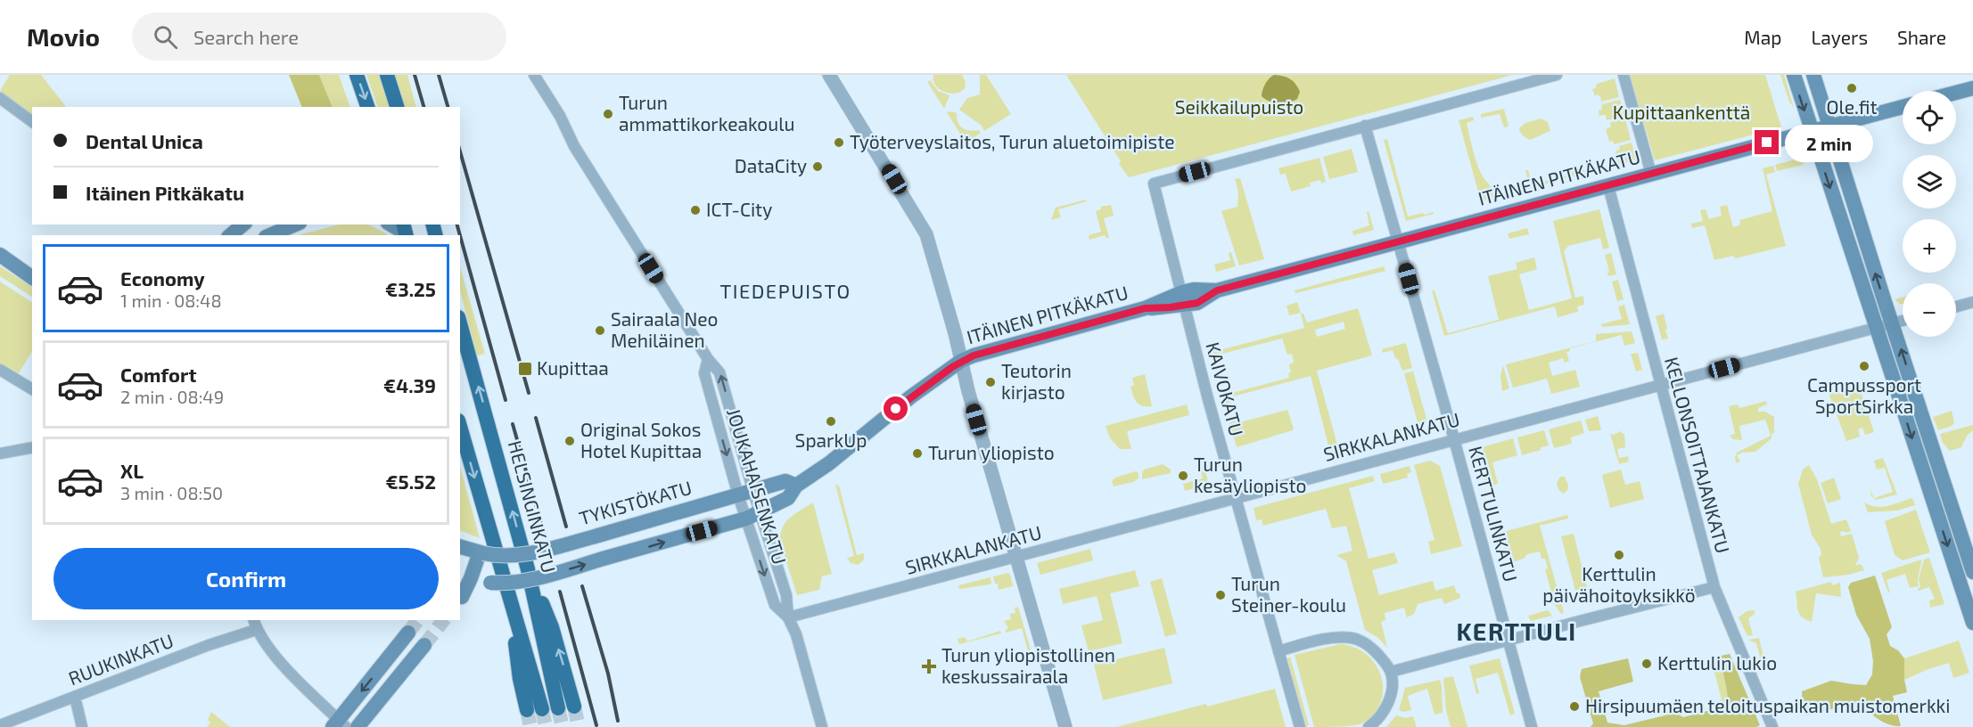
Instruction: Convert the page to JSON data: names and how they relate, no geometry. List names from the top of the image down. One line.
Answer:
{"streets":{"highway":["HELSINGINKATU"],"main road":["ITÄINEN PITKÄKATU","TYKISTÖKATU"],"street":["KAIVOKATU","SIRKKALANKATU","KELLONSOITTAJANKATU","JOUKAHAISENKATU","KERTTULINKATU","RUUKINKATU"]},"crossings":[["ITÄINEN PITKÄKATU","KAIVOKATU"],["ITÄINEN PITKÄKATU","KELLONSOITTAJANKATU"],["ITÄINEN PITKÄKATU","KERTTULINKATU"],["KAIVOKATU","SIRKKALANKATU"],["KAIVOKATU","KERTTULINKATU"],["SIRKKALANKATU","KELLONSOITTAJANKATU"],["SIRKKALANKATU","JOUKAHAISENKATU"],["SIRKKALANKATU","KERTTULINKATU"],["JOUKAHAISENKATU","TYKISTÖKATU"]],"districts":["TIEDEPUISTO","KERTTULI"],"parks":["Seikkailupuisto","Kupittaankenttä"],"places":{"other":["Ole.fit","Turun ammattikorkeakoulu","Työterveyslaitos, Turun aluetoimipiste","DataCity","ICT-City","Sairaala Neo Mehiläinen","Campussport SportSirkka","Teutorin kirjasto","SparkUp","Original Sokos Hotel Kupittaa","Turun yliopisto","Turun kesäyliopisto","Kerttulin päivähoitoyksikkö","Turun Steiner-koulu","Kerttulin lukio","Hirsipuumäen teloituspaikan muistomerkki"],"transit":["Kupittaa"],"health":["Turun yliopistollinen keskussairaala"]},"page":{"header":"Movio","search":"Search here","nav":["Map","Layers","Share"],"map_buttons":["+","−"],"banner":["Dental Unica","Itäinen Pitkäkatu"],"bubble":"2 min","list":[{"name":"Economy","note":"1 min · 08:48","value":"€3.25"},{"name":"Comfort","note":"2 min · 08:49","value":"€4.39"},{"name":"XL","note":"3 min · 08:50","value":"€5.52"}],"buttons":"Confirm"}}
